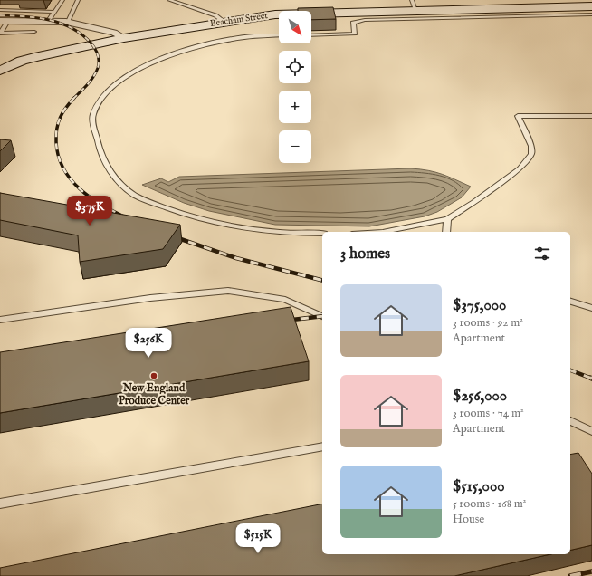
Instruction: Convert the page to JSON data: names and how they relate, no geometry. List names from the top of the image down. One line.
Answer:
{"streets":{"main road":["Beacham Street"]},"places":["New England Produce Center"],"north":"bottom right","page":{"map_buttons":["+","−"],"price":["$375K","$256K","$515K"],"heading":"3 homes","list":[{"name":"$375,000","note":"3 rooms · 92 m² · Apartment"},{"name":"$256,000","note":"3 rooms · 74 m² · Apartment"},{"name":"$515,000","note":"5 rooms · 168 m² · House"}]}}
